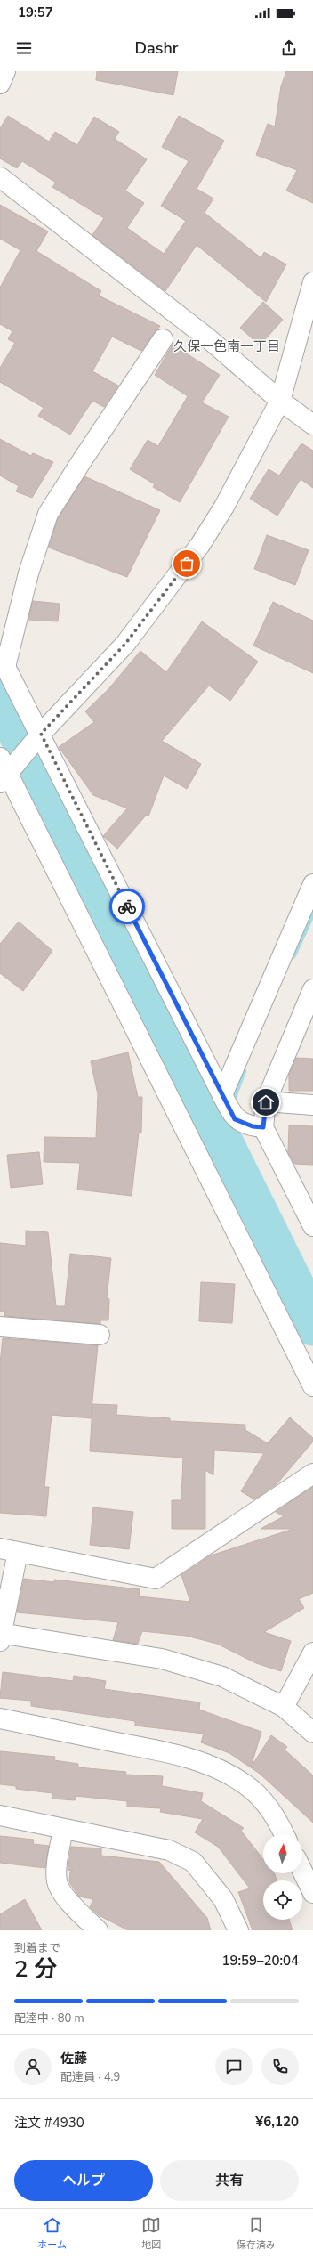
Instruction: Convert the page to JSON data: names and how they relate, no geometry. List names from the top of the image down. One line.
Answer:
{"districts":["久保一色南一丁目"],"north":"top","page":{"status":"19:57","header":"Dashr","heading":["2 分","到着まで","19:59–20:04"],"panel":["佐藤","配達員 · 4.9","注文 #4930","¥6,120"],"bar":"配達中 · 80 m","buttons":["ヘルプ","共有"],"tabs":["ホーム","地図","保存済み"]}}
